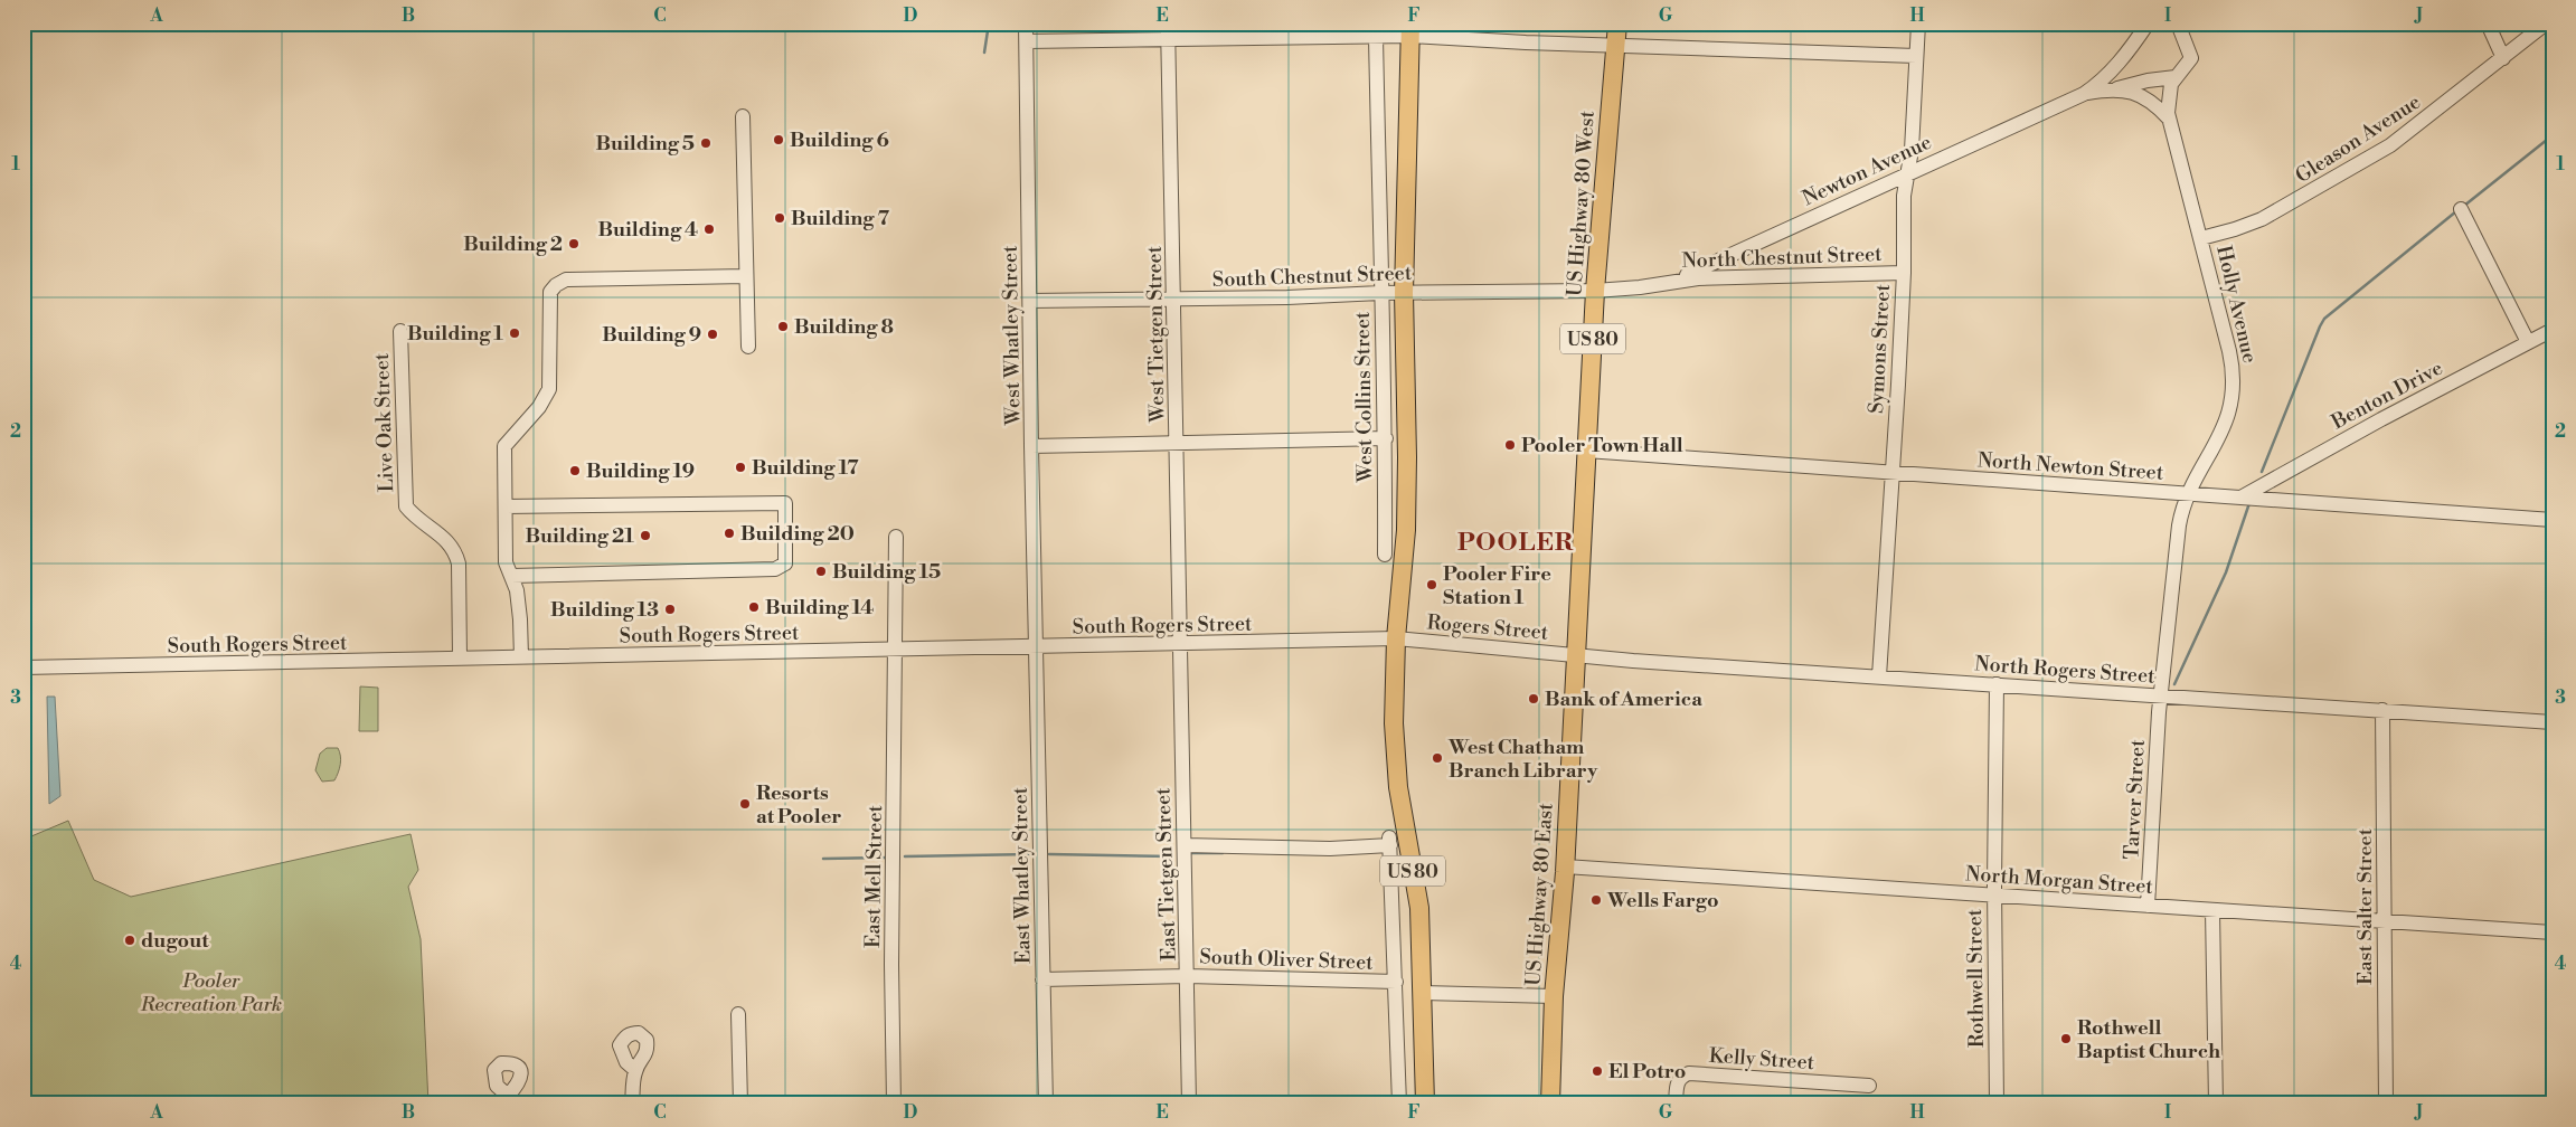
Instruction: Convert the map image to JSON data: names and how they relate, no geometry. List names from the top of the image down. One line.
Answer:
{"streets":{"main road":["US Highway 80 West","US 80","US Highway 80 East"],"street":["Gleason Avenue","Newton Avenue","North Chestnut Street","South Chestnut Street","Holly Avenue","West Tietgen Street","West Whatley Street","Symons Street","Benton Drive","West Collins Street","Live Oak Street","North Newton Street","South Rogers Street","Rogers Street","North Rogers Street","Tarver Street","East Tietgen Street","East Whatley Street","East Mell Street","North Morgan Street","East Salter Street","South Oliver Street","Rothwell Street","Kelly Street"]},"crossings":[["Gleason Avenue","Holly Avenue"],["Newton Avenue","North Chestnut Street"],["Newton Avenue","Holly Avenue"],["Newton Avenue","Symons Street"],["US Highway 80 West","North Chestnut Street"],["US Highway 80 West","South Chestnut Street"],["US Highway 80 West","North Newton Street"],["US Highway 80 West","Rogers Street"],["US Highway 80 West","North Rogers Street"],["US Highway 80 West","US Highway 80 East"],["North Chestnut Street","South Chestnut Street"],["North Chestnut Street","Symons Street"],["South Chestnut Street","West Tietgen Street"],["South Chestnut Street","West Whatley Street"],["South Chestnut Street","US 80"],["South Chestnut Street","West Collins Street"],["Holly Avenue","North Newton Street"],["Holly Avenue","North Rogers Street"],["Holly Avenue","Tarver Street"],["West Tietgen Street","South Rogers Street"],["West Tietgen Street","East Tietgen Street"],["West Whatley Street","South Rogers Street"],["West Whatley Street","East Whatley Street"],["US 80","South Rogers Street"],["US 80","Rogers Street"],["Symons Street","North Newton Street"],["Symons Street","North Rogers Street"],["Benton Drive","North Newton Street"],["Live Oak Street","South Rogers Street"],["South Rogers Street","Rogers Street"],["South Rogers Street","East Tietgen Street"],["South Rogers Street","East Whatley Street"],["South Rogers Street","East Mell Street"],["Rogers Street","North Rogers Street"],["Rogers Street","US Highway 80 East"],["North Rogers Street","Tarver Street"],["North Rogers Street","US Highway 80 East"],["North Rogers Street","East Salter Street"],["North Rogers Street","Rothwell Street"],["Tarver Street","North Morgan Street"],["East Tietgen Street","South Oliver Street"],["East Whatley Street","South Oliver Street"],["North Morgan Street","US Highway 80 East"],["North Morgan Street","East Salter Street"],["North Morgan Street","Rothwell Street"]],"districts":["POOLER"],"parks":["Pooler Recreation Park"],"places":["Building 6","Building 5","Building 7","Building 4","Building 2","Building 8","Building 1","Building 9","Pooler Town Hall","Building 17","Building 19","Building 20","Building 21","Building 15","Pooler Fire Station 1","Building 14","Building 13","Bank of America","West Chatham Branch Library","Resorts at Pooler","Wells Fargo","dugout","Rothwell Baptist Church","El Potro"],"grid":{"columns":["A","B","C","D","E","F","G","H","I","J"],"rows":["1","2","3","4"]}}
